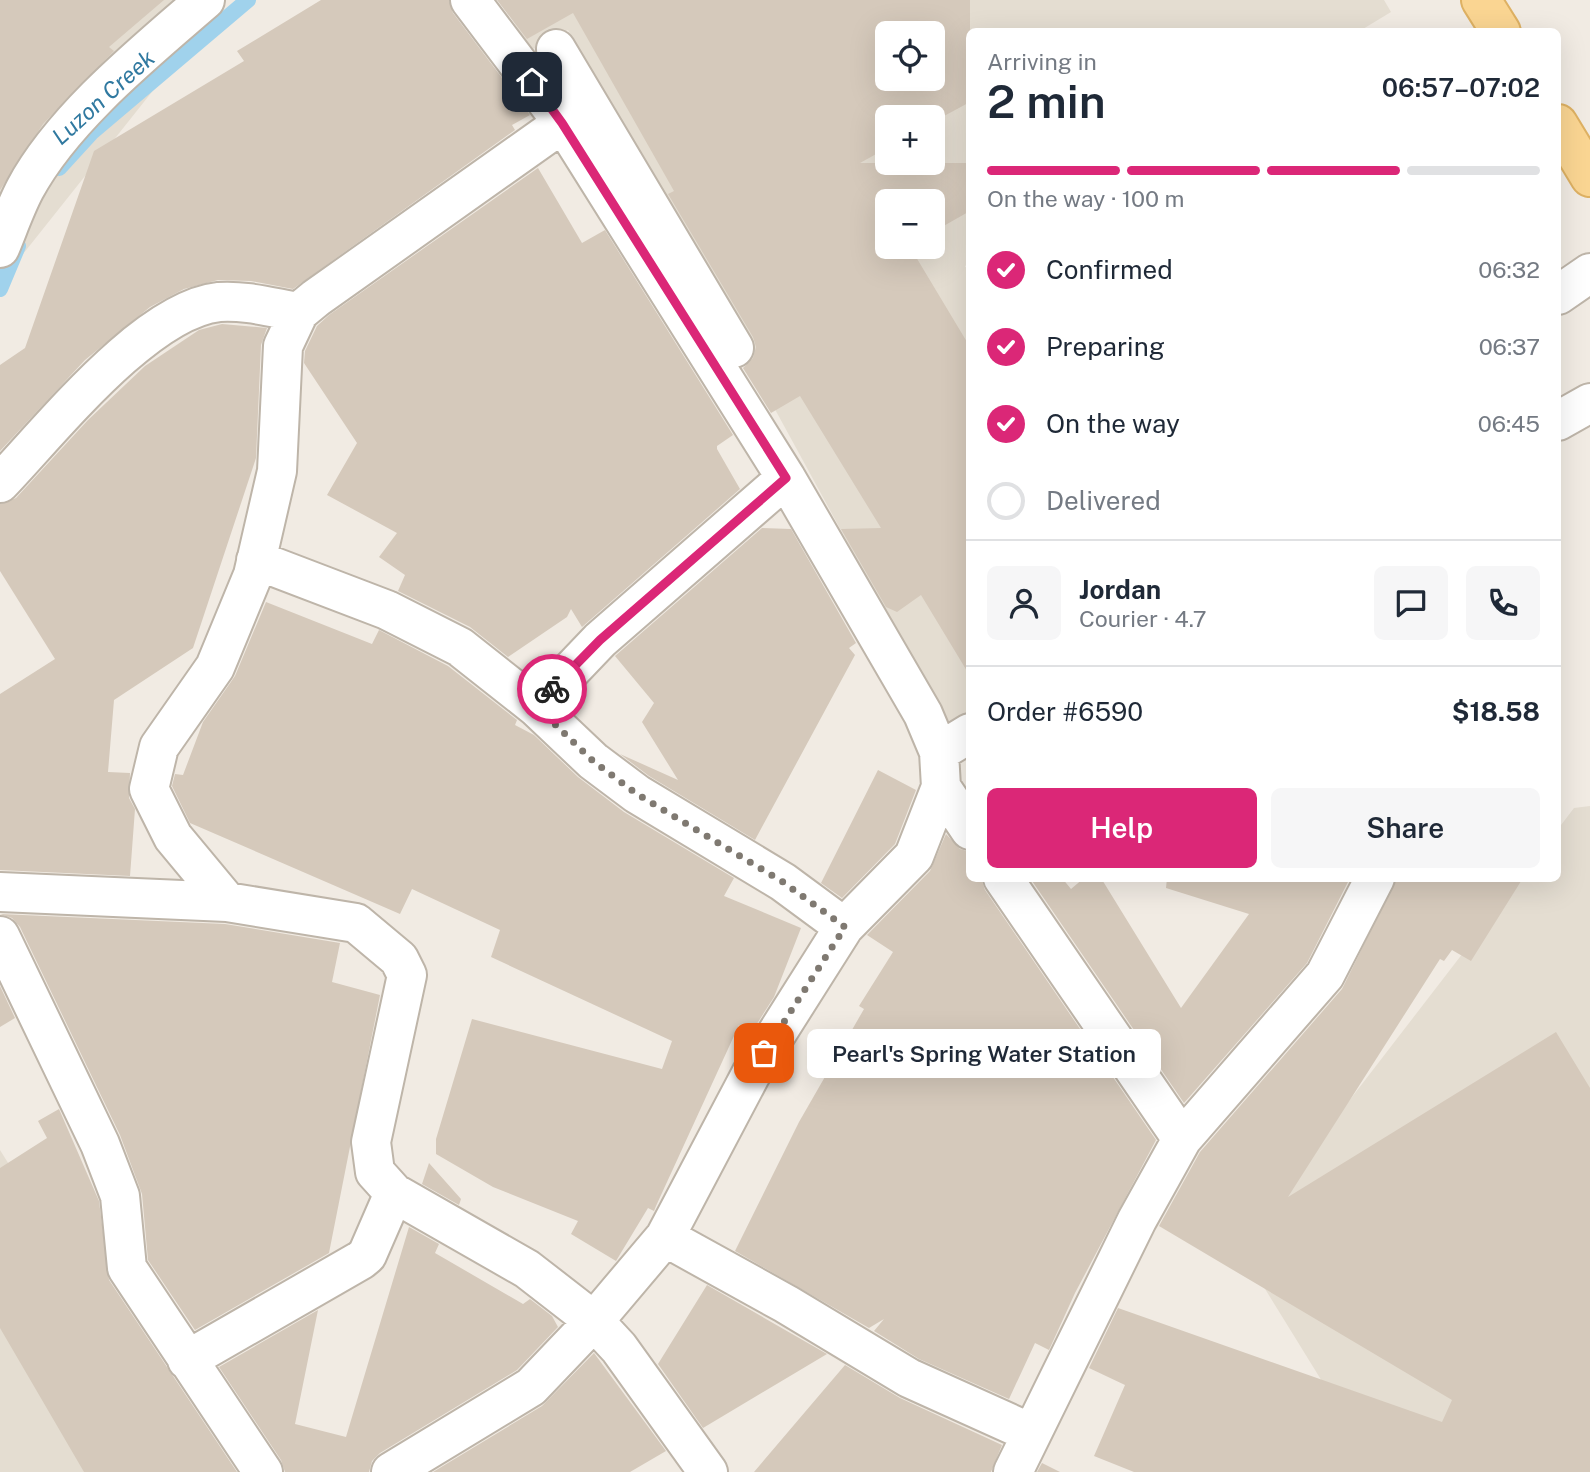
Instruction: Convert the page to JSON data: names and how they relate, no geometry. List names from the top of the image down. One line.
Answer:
{"water":["Luzon Creek"],"places":["Pearl's Spring Water Station"],"page":{"map_buttons":["+","−"],"heading":["2 min","Arriving in","06:57–07:02"],"panel":["Jordan","Courier · 4.7","Order #6590","$18.58"],"bar":"On the way · 100 m","list":[["Confirmed","06:32"],["Preparing","06:37"],["On the way","06:45"],"Delivered"],"buttons":["Help","Share"],"bubble":"Pearl's Spring Water Station"}}
